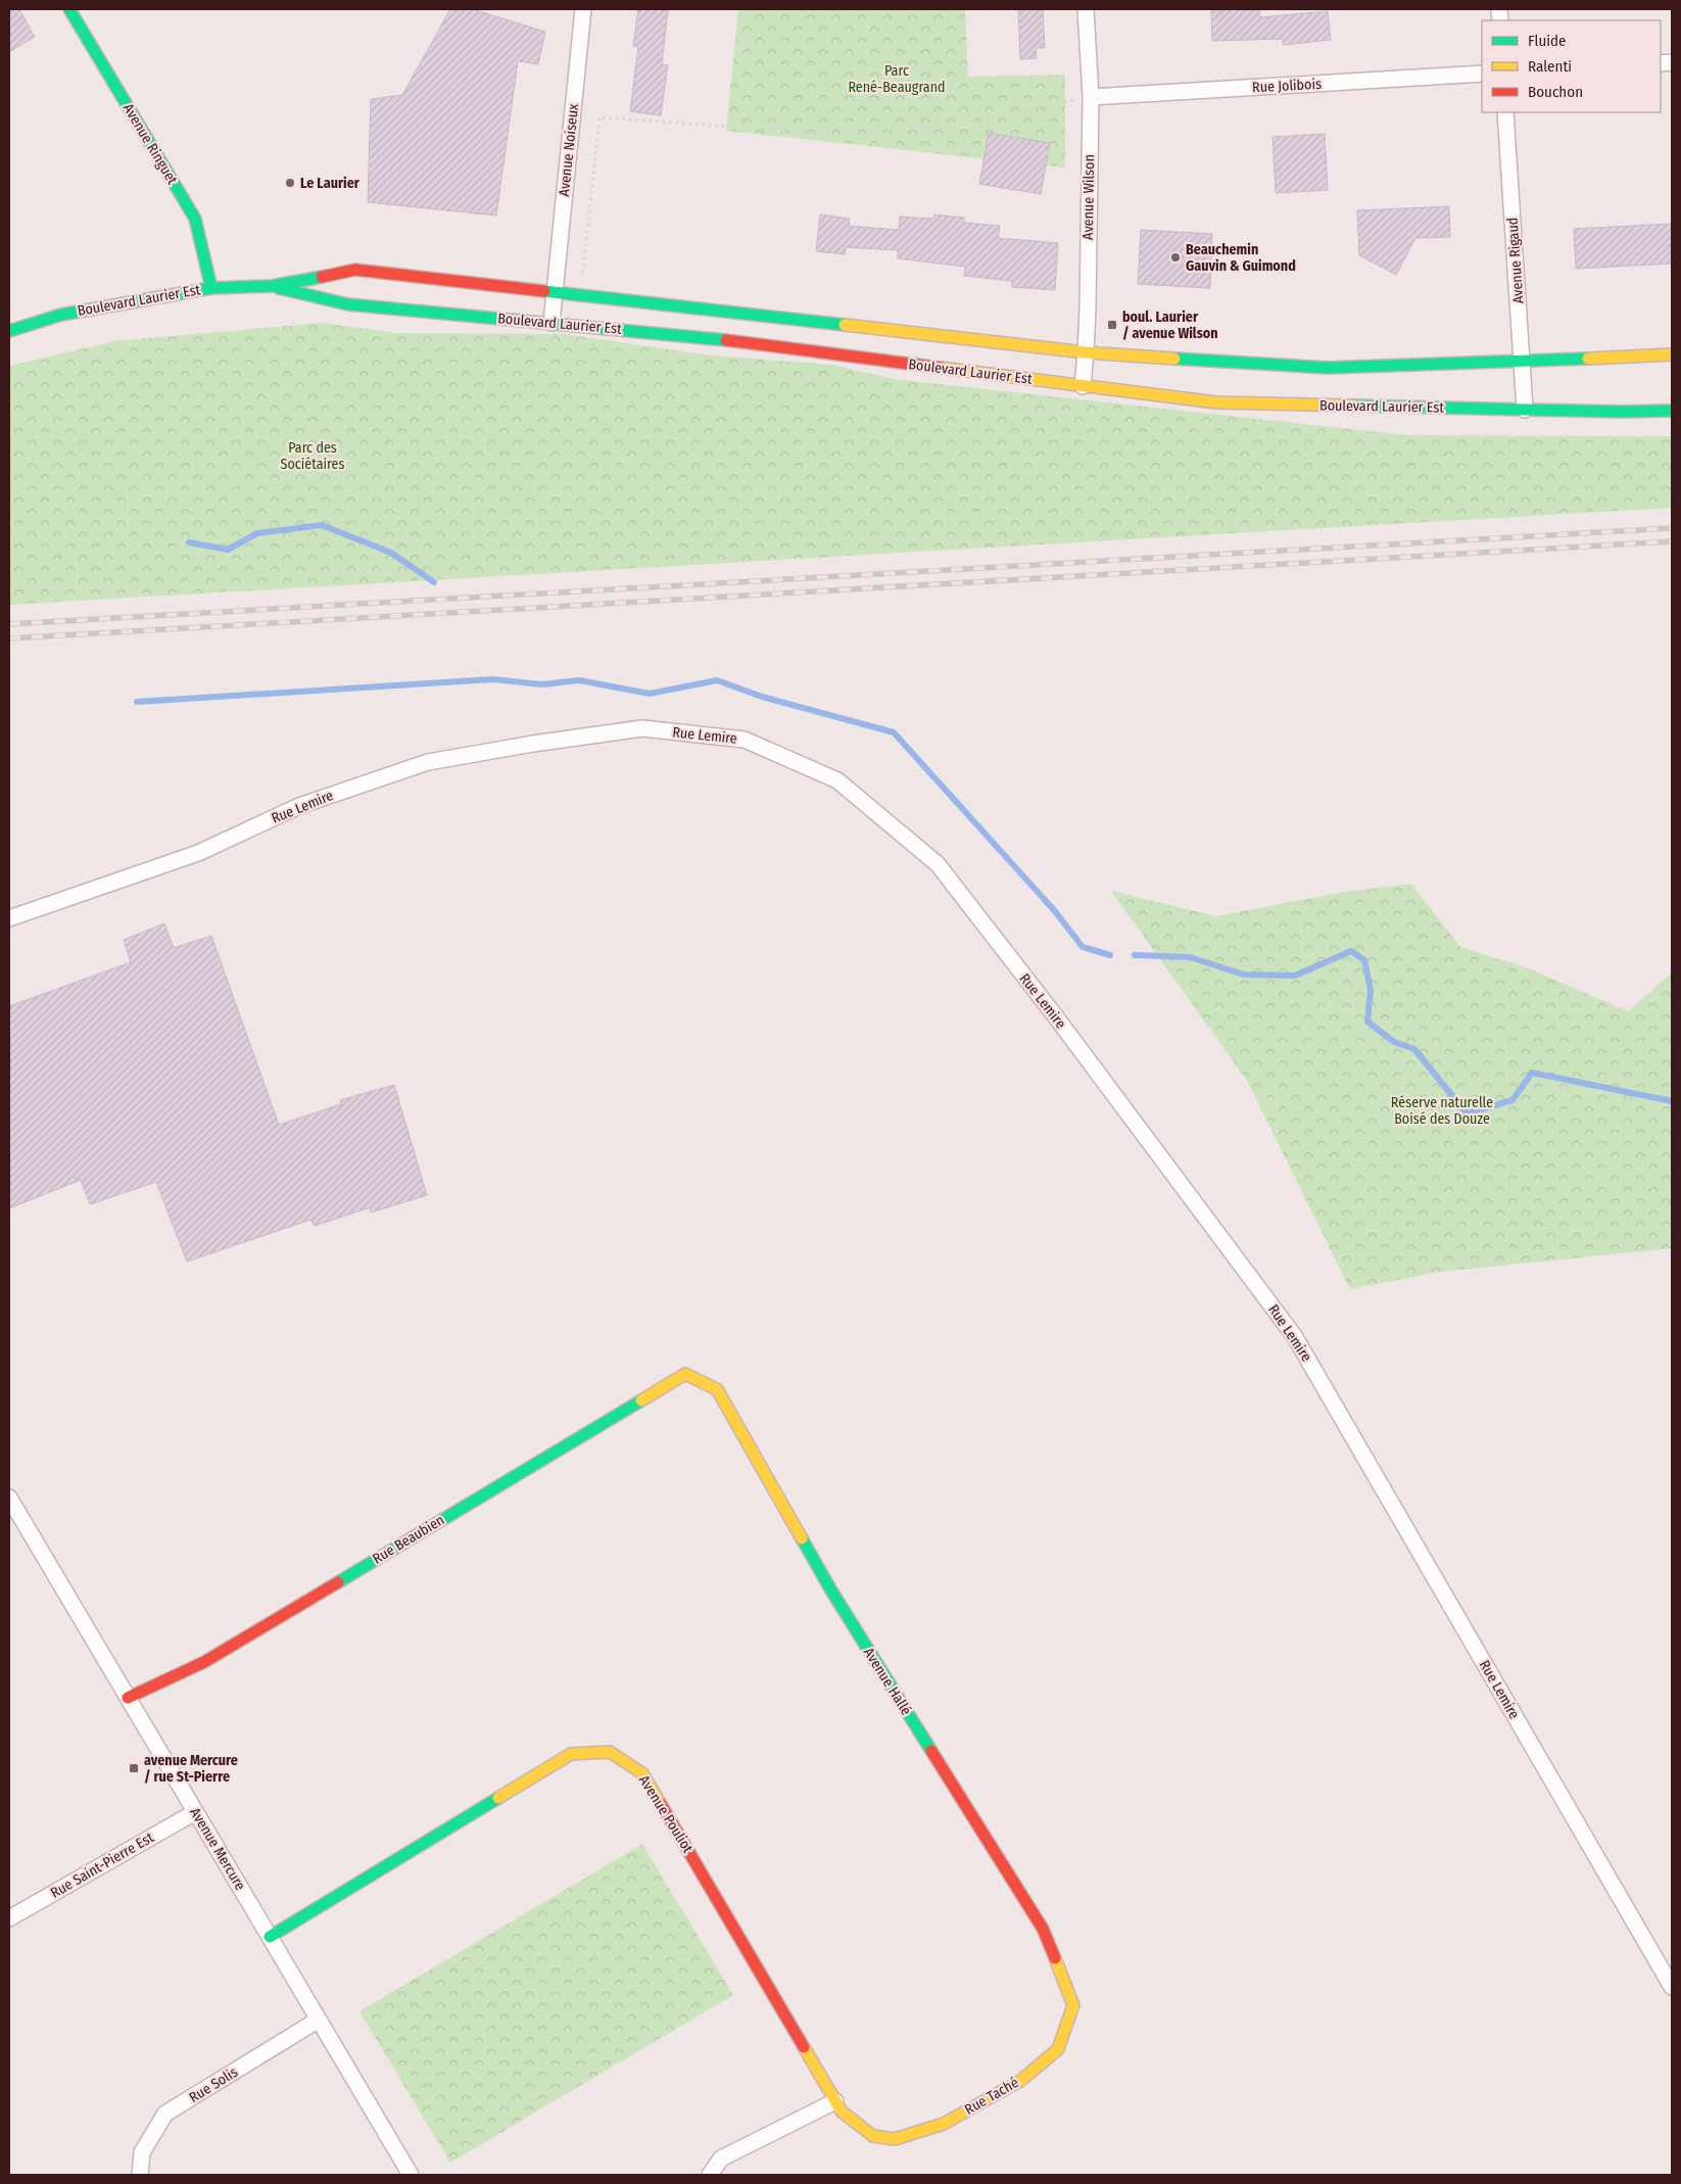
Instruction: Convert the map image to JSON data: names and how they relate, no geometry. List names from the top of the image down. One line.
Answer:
{"streets":{"main road":["Avenue Ringuet","Boulevard Laurier Est","Rue Beaubien","Avenue Hallé","Avenue Pouliot","Rue Taché"],"street":["Rue Jolibois","Avenue Noiseux","Avenue Wilson","Avenue Rigaud","Rue Lemire","Avenue Mercure","Rue Saint-Pierre Est","Rue Solis"]},"crossings":[["Rue Jolibois","Avenue Noiseux"],["Rue Jolibois","Avenue Wilson"],["Avenue Ringuet","Boulevard Laurier Est"],["Avenue Noiseux","Avenue Wilson"],["Avenue Noiseux","Boulevard Laurier Est"],["Avenue Wilson","Boulevard Laurier Est"],["Avenue Rigaud","Boulevard Laurier Est"],["Rue Beaubien","Avenue Hallé"],["Rue Beaubien","Avenue Mercure"],["Avenue Hallé","Rue Taché"],["Avenue Pouliot","Avenue Mercure"],["Avenue Pouliot","Rue Taché"],["Avenue Mercure","Rue Saint-Pierre Est"],["Avenue Mercure","Rue Solis"]],"parks":["Parc René-Beaugrand","Parc des Sociétaires","Réserve naturelle Boisé des Douze"],"places":{"other":["Le Laurier","Beauchemin Gauvin & Guimond"],"transit":["boul. Laurier / avenue Wilson","avenue Mercure / rue St-Pierre"]},"legend":["Fluide","Ralenti","Bouchon"]}
